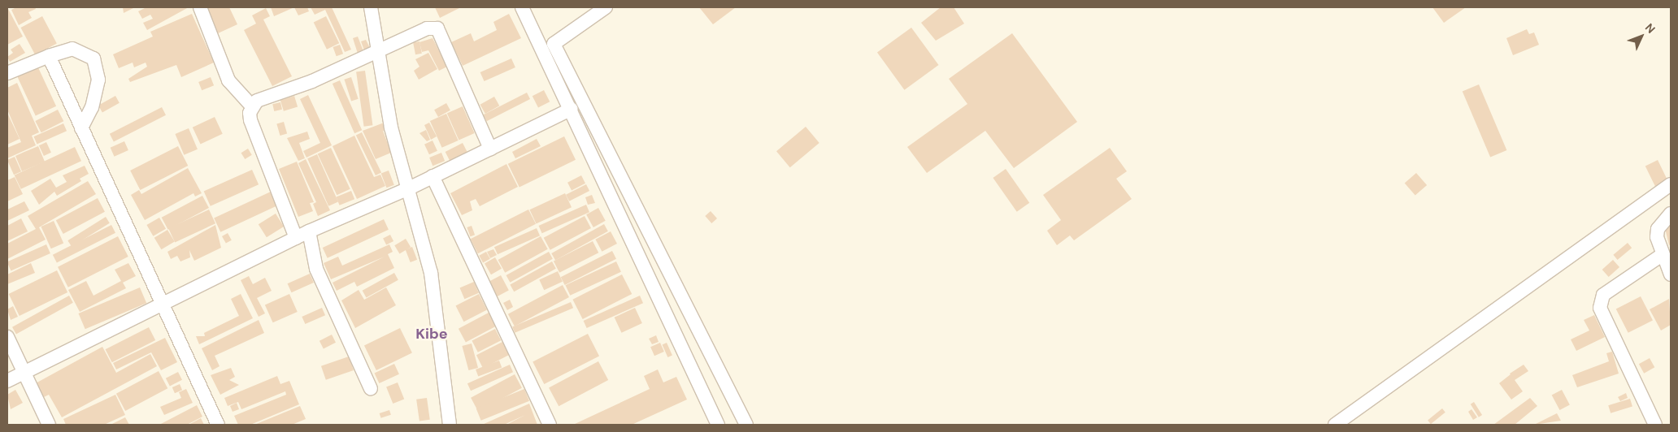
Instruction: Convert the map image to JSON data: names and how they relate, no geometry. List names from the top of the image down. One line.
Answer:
{"districts":["Kibe"],"north":"top right"}
